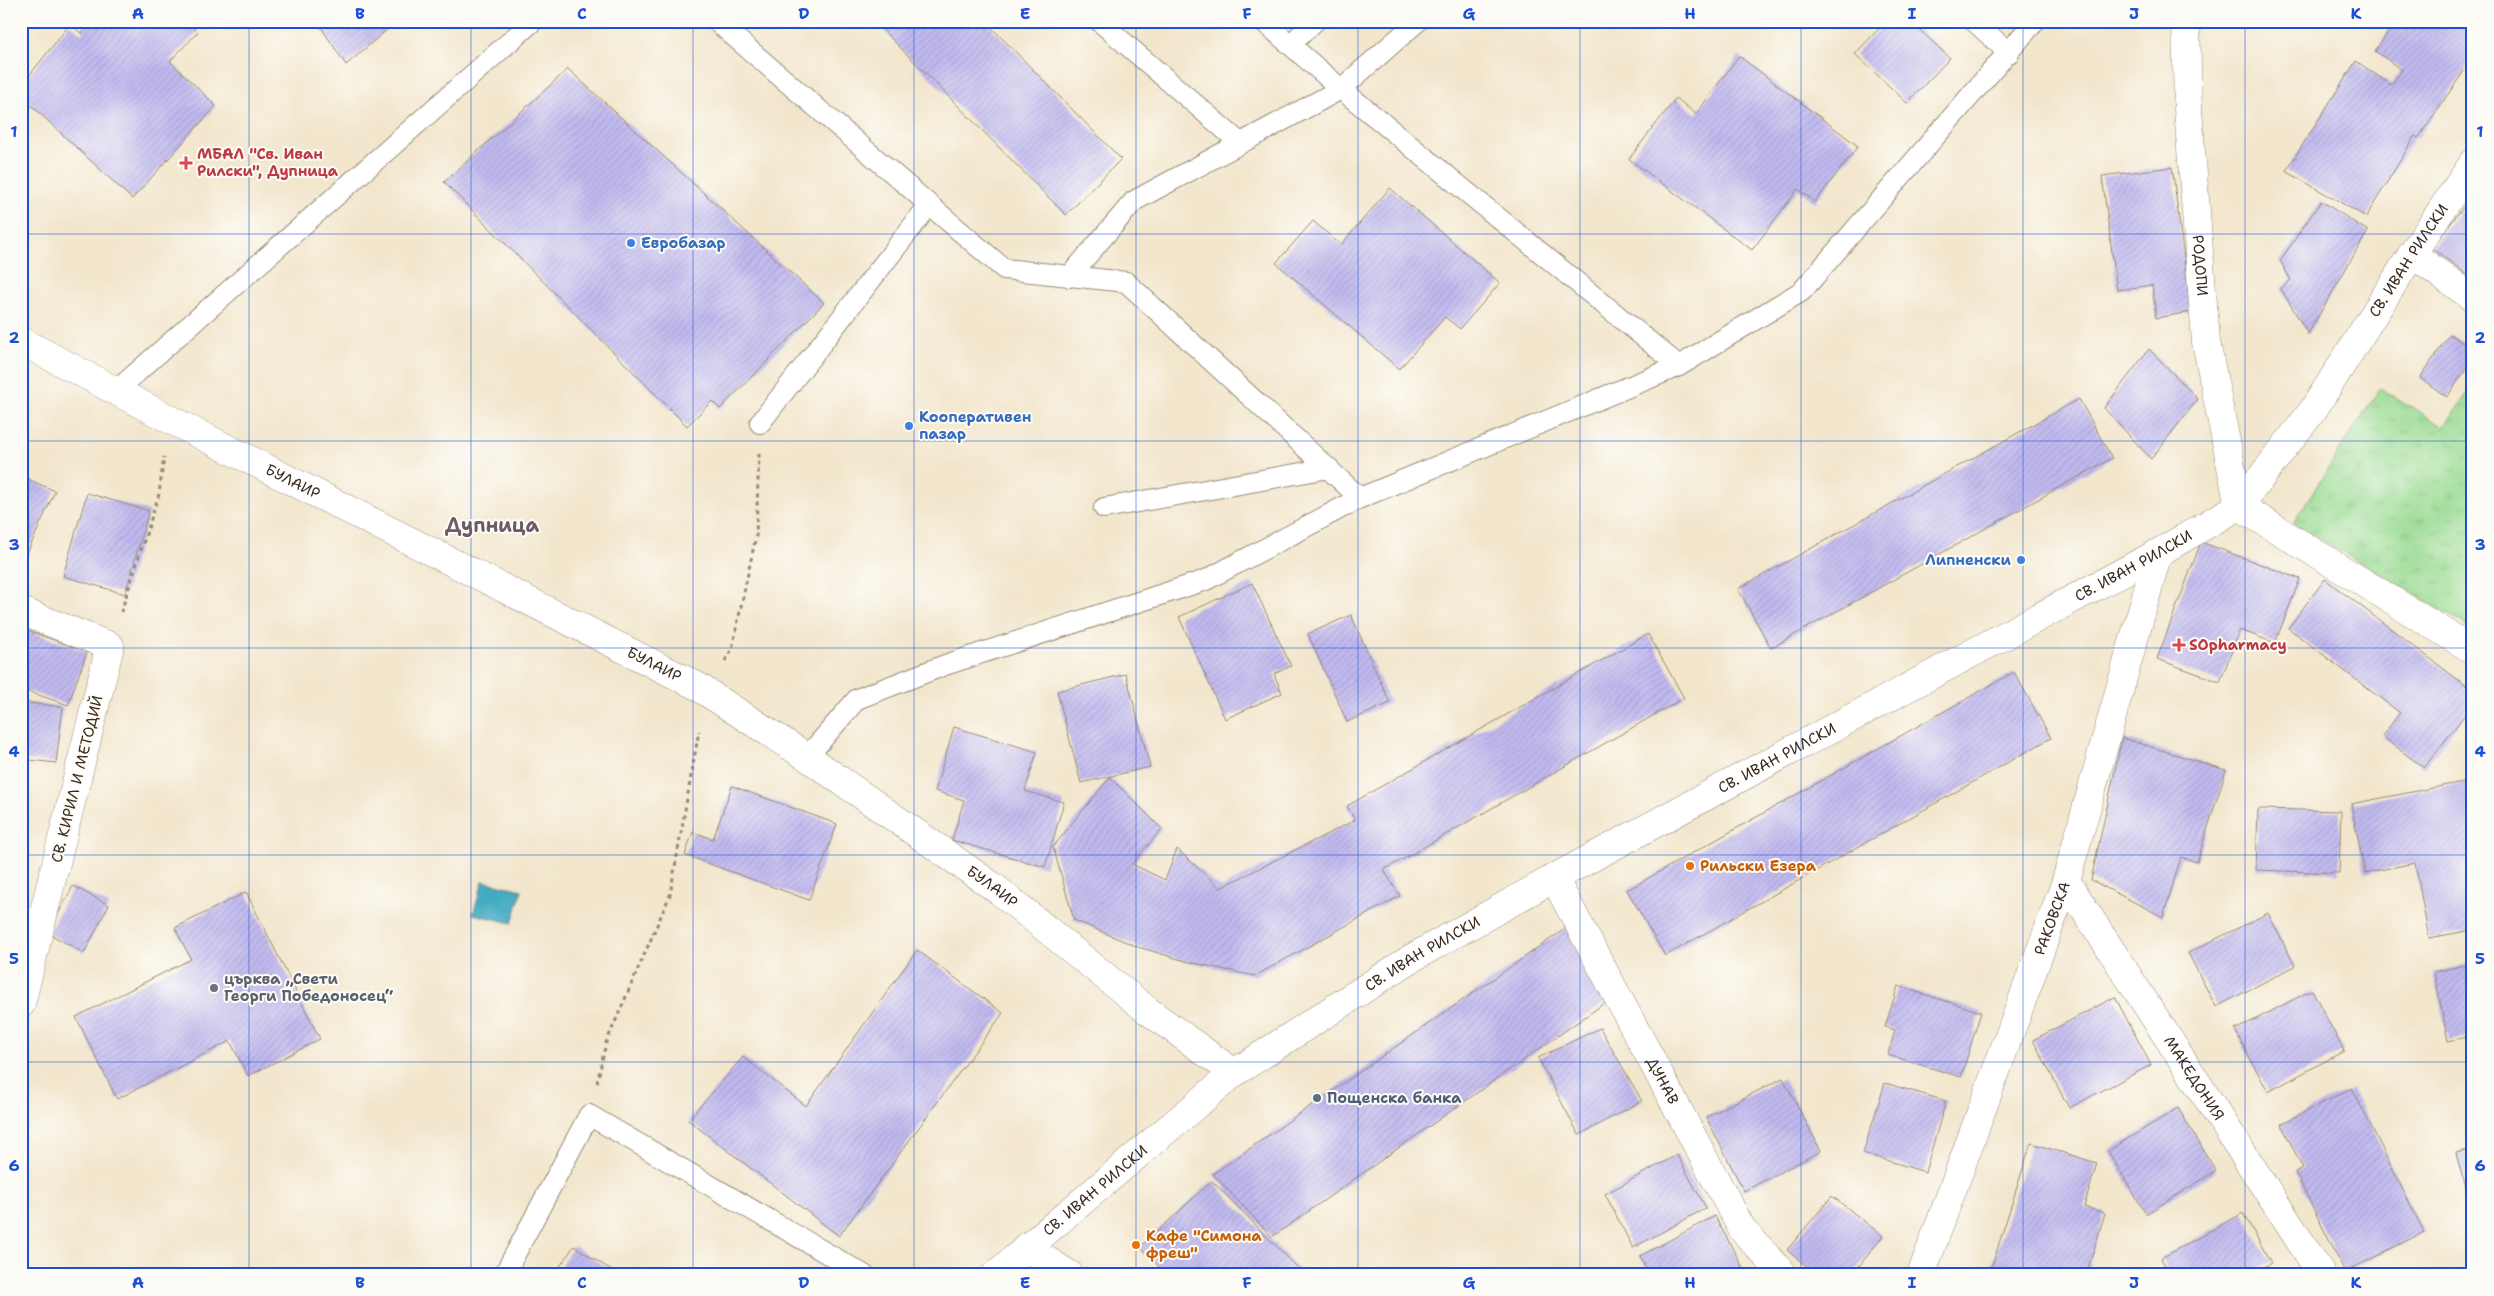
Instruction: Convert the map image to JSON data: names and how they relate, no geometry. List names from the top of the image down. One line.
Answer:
{"streets":{"street":["СВ. ИВАН РИЛСКИ","РОДОПИ","БУЛАИР","СВ. КИРИЛ И МЕТОДИЙ","РАКОВСКА","МАКЕДОНИЯ","ДУНАВ"]},"crossings":[["СВ. ИВАН РИЛСКИ","РОДОПИ"],["СВ. ИВАН РИЛСКИ","БУЛАИР"],["СВ. ИВАН РИЛСКИ","РАКОВСКА"],["СВ. ИВАН РИЛСКИ","ДУНАВ"],["РАКОВСКА","МАКЕДОНИЯ"]],"districts":["Дупница"],"places":{"health":["МБАЛ \"Св. Иван Рилски\", Дупница","SOpharmacy"],"other":["Евробазар","Кооперативен пазар","Липненски","Рильски Езера","църква „Свети Георги Победоносец“","Пощенска банка","Кафе \"Симона фреш\""]},"grid":{"columns":["A","B","C","D","E","F","G","H","I","J","K"],"rows":["1","2","3","4","5","6"]}}
